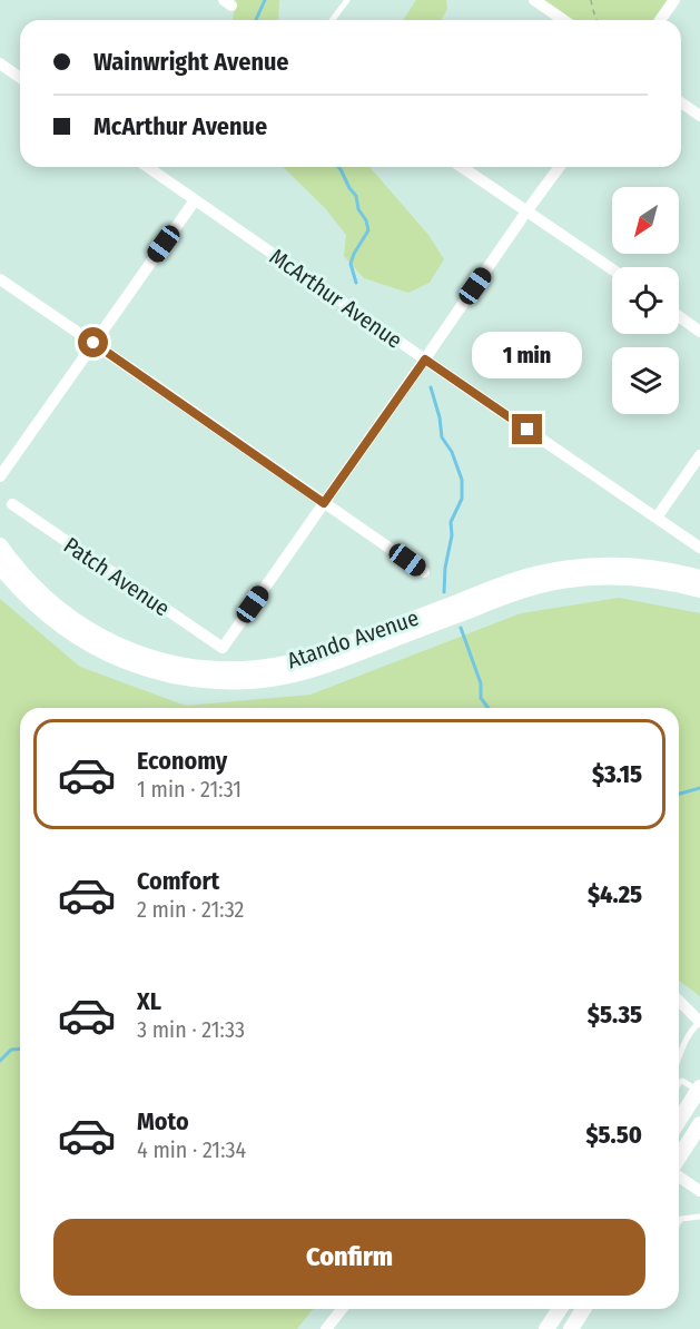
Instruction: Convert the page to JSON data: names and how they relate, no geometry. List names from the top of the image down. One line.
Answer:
{"streets":{"main road":["Atando Avenue"],"street":["McArthur Avenue","Patch Avenue"]},"north":"bottom left","page":{"banner":["Wainwright Avenue","McArthur Avenue"],"bubble":"1 min","list":[{"name":"Economy","note":"1 min · 21:31","value":"$3.15"},{"name":"Comfort","note":"2 min · 21:32","value":"$4.25"},{"name":"XL","note":"3 min · 21:33","value":"$5.35"},{"name":"Moto","note":"4 min · 21:34","value":"$5.50"}],"buttons":"Confirm"}}
